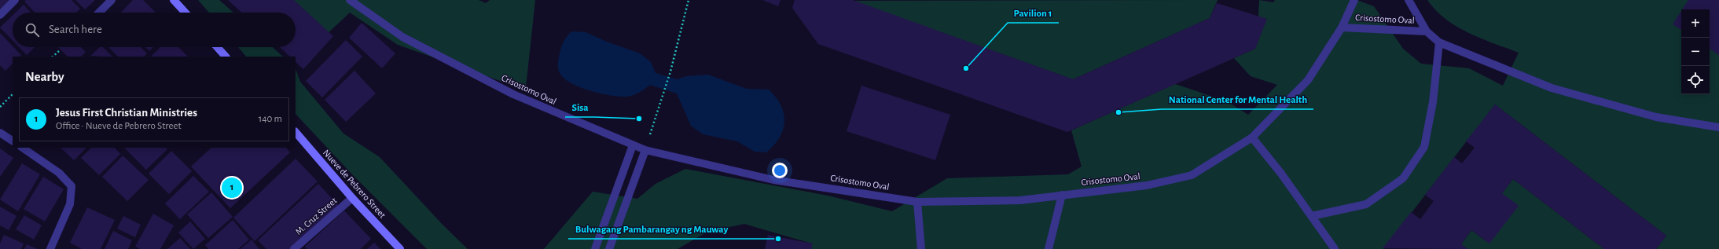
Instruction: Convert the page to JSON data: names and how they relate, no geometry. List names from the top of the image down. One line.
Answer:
{"streets":{"main road":["Nueve de Pebrero Street"],"street":["Crisostomo Oval","M. Cruz Street"]},"crossings":[["Nueve de Pebrero Street","M. Cruz Street"]],"places":["Pavilion 1","National Center for Mental Health","Sisa","Bulwagang Pambarangay ng Mauway"],"page":{"map_buttons":["+","−"],"search":"Search here","heading":"Nearby","list":[{"mark":"1","name":"Jesus First Christian Ministries","note":"Office · Nueve de Pebrero Street","value":"140 m"}],"pins":"1"}}
